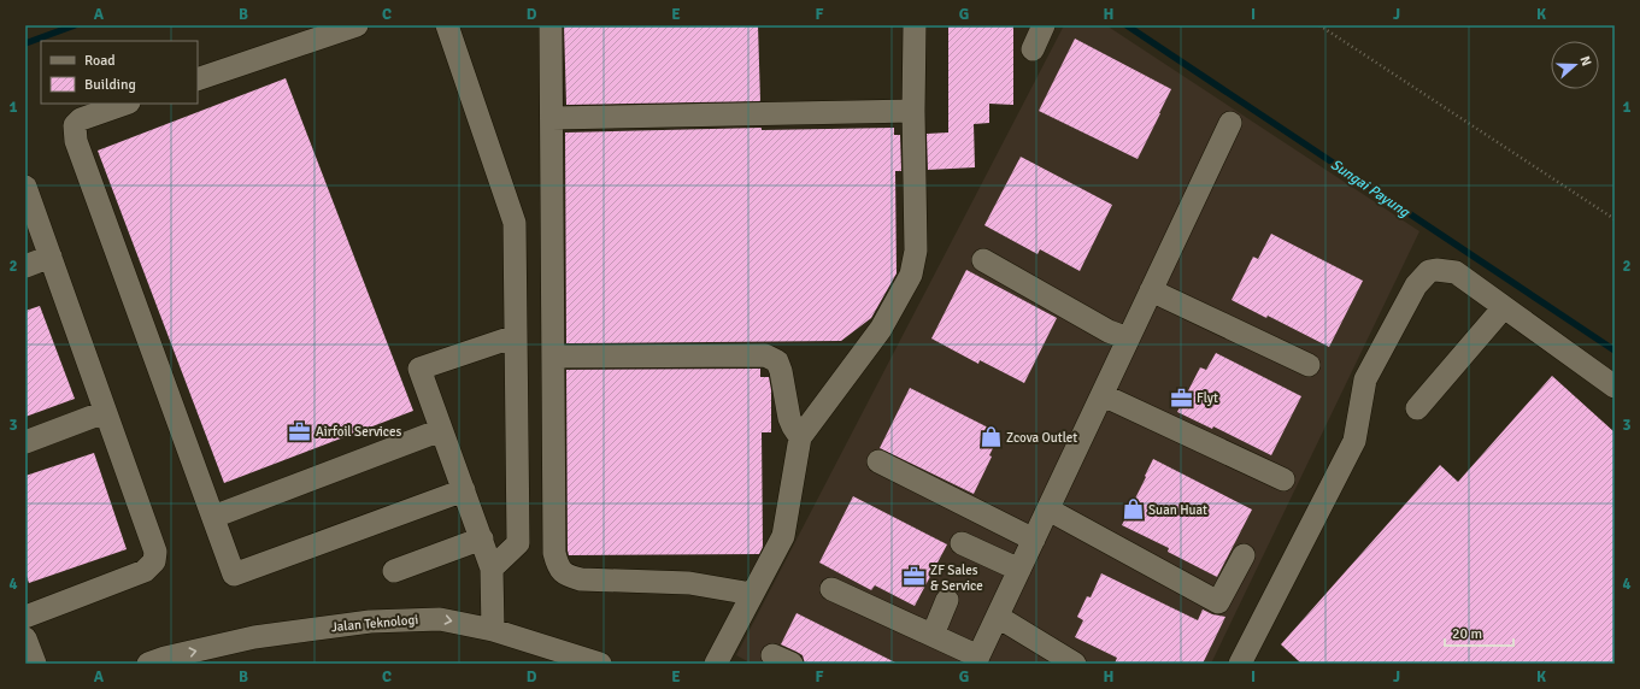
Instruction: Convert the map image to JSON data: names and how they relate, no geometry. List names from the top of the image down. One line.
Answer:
{"streets":{"street":["Jalan Teknologi"]},"water":["Sungai Payung"],"places":{"office":["Flyt","Airfoil Services","ZF Sales & Service"],"shop":["Zcova Outlet","Suan Huat"]},"legend":["Road","Building"],"scale_bar":"20 m","north":"right","grid":{"columns":["A","B","C","D","E","F","G","H","I","J","K"],"rows":["1","2","3","4"]}}
